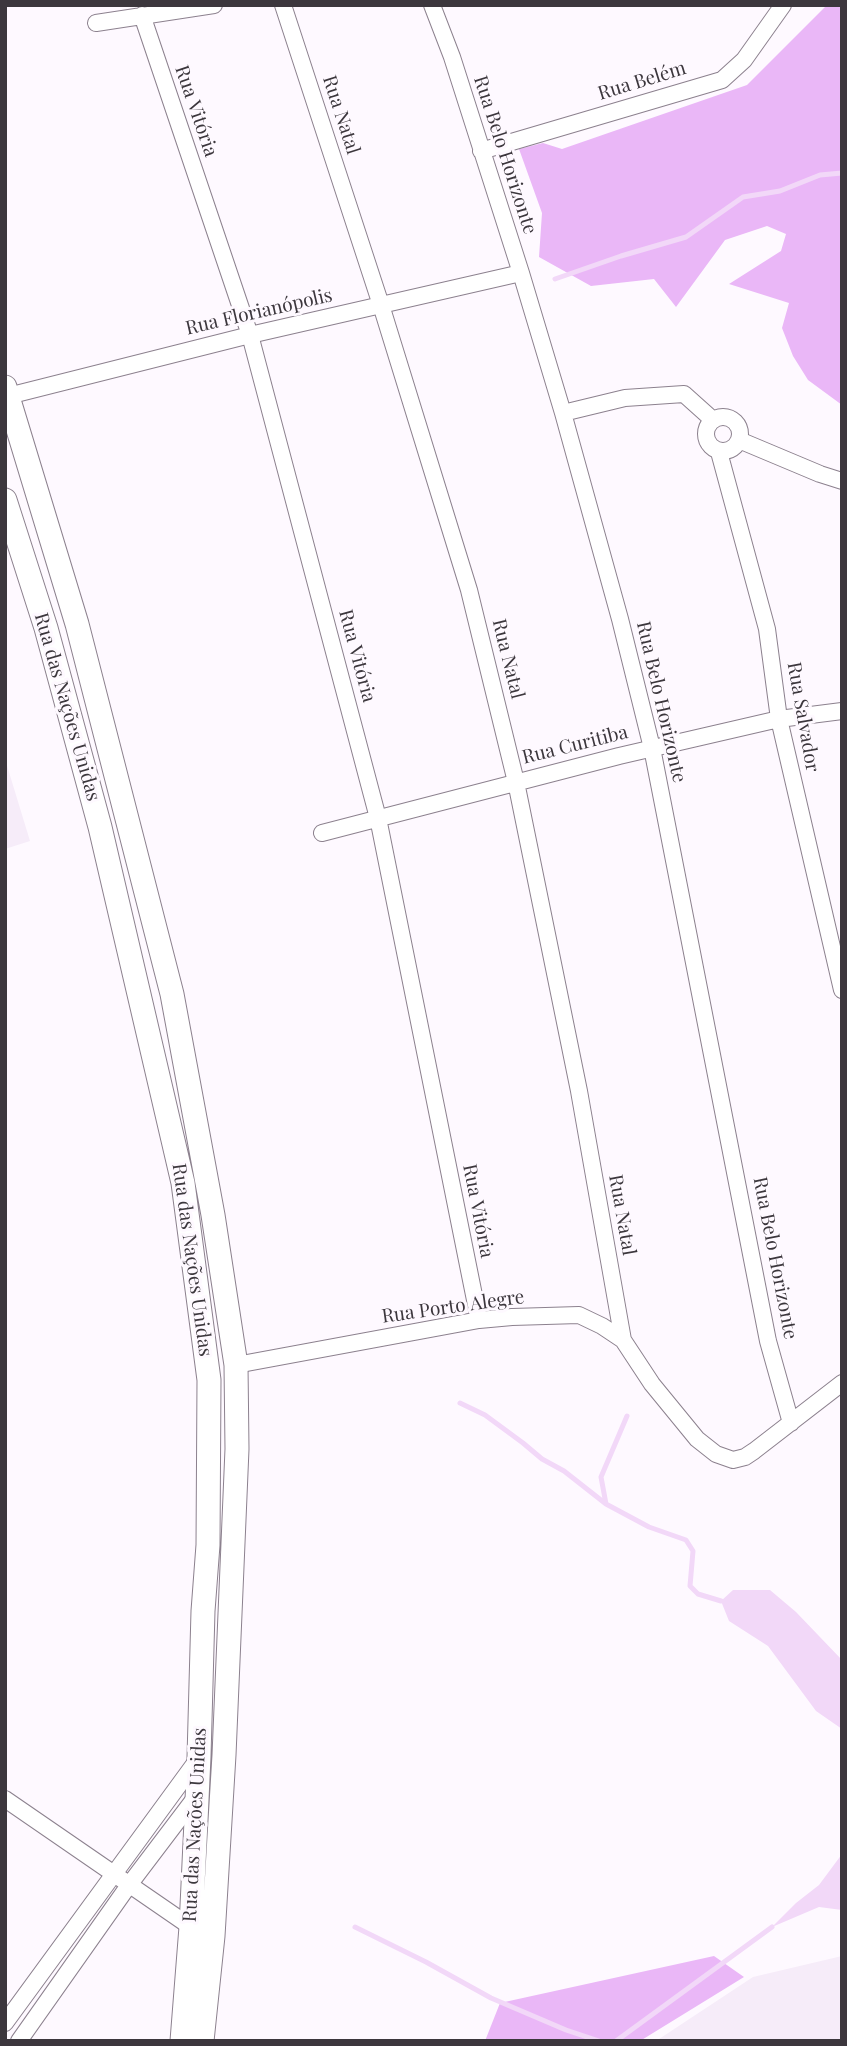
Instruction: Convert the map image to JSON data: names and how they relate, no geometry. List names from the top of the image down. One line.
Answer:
{"streets":{"main road":["Rua das Nações Unidas"],"street":["Rua Belém","Rua Vitória","Rua Natal","Rua Belo Horizonte","Rua Florianópolis","Rua Salvador","Rua Curitiba","Rua Porto Alegre"]},"crossings":[["Rua Belém","Rua Belo Horizonte"],["Rua Vitória","Rua Florianópolis"],["Rua Vitória","Rua Curitiba"],["Rua Vitória","Rua Porto Alegre"],["Rua Natal","Rua Florianópolis"],["Rua Natal","Rua Curitiba"],["Rua Natal","Rua Porto Alegre"],["Rua Belo Horizonte","Rua Florianópolis"],["Rua Belo Horizonte","Rua Curitiba"],["Rua Belo Horizonte","Rua Porto Alegre"],["Rua Florianópolis","Rua das Nações Unidas"],["Rua das Nações Unidas","Rua Porto Alegre"],["Rua Salvador","Rua Curitiba"]]}
